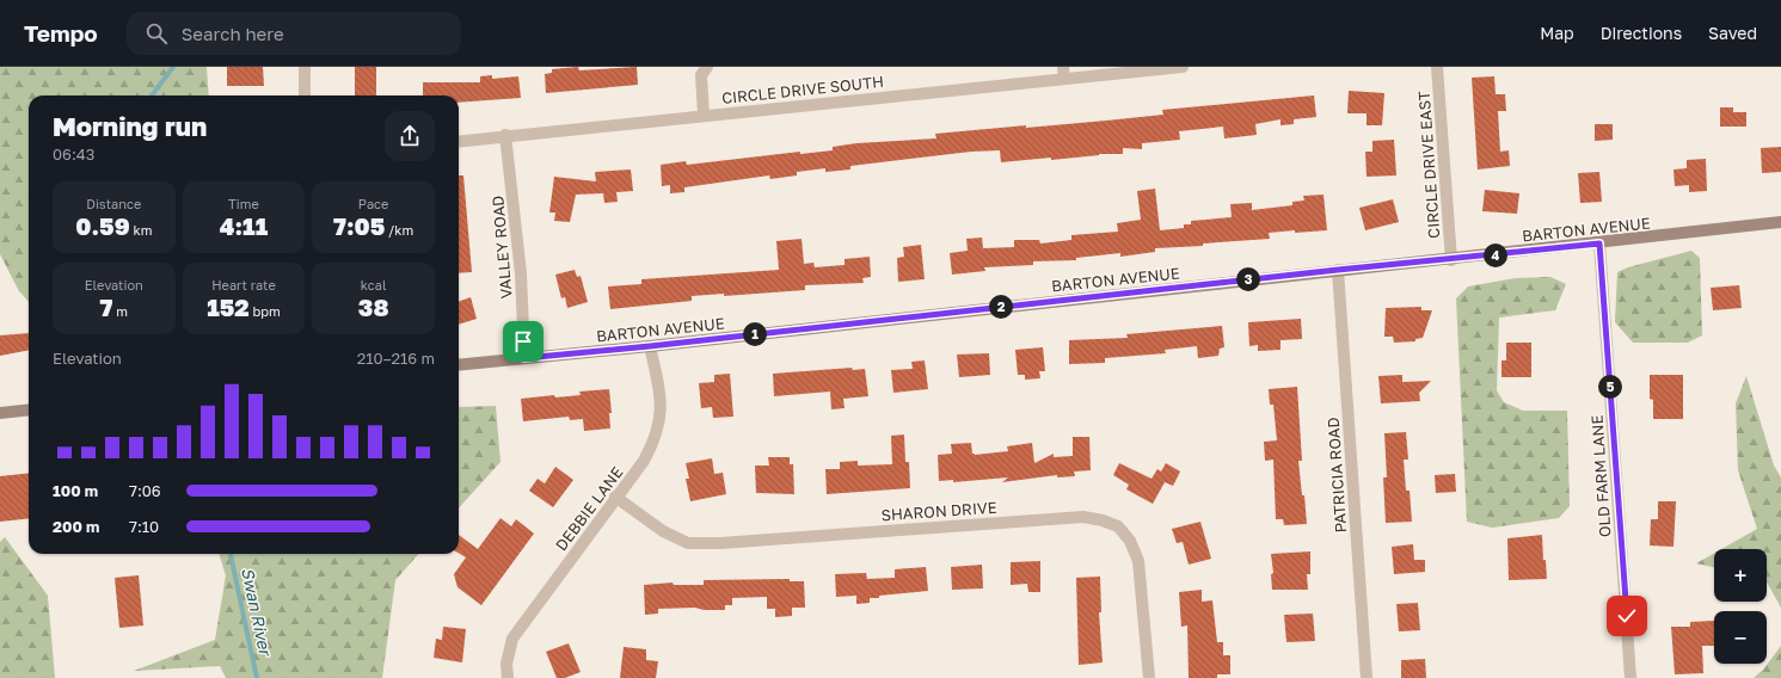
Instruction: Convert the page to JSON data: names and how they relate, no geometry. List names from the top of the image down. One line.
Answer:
{"streets":{"street":["CIRCLE DRIVE SOUTH","CIRCLE DRIVE EAST","BARTON AVENUE","VALLEY ROAD","PATRICIA ROAD","OLD FARM LANE","DEBBIE LANE","SHARON DRIVE"]},"crossings":[["CIRCLE DRIVE SOUTH","VALLEY ROAD"],["CIRCLE DRIVE EAST","BARTON AVENUE"],["BARTON AVENUE","VALLEY ROAD"],["BARTON AVENUE","PATRICIA ROAD"],["BARTON AVENUE","OLD FARM LANE"],["BARTON AVENUE","DEBBIE LANE"],["DEBBIE LANE","SHARON DRIVE"]],"water":["Swan River"],"page":{"header":"Tempo","search":"Search here","nav":["Map","Directions","Saved"],"heading":["Morning run","06:43"],"stats":[["Distance","0.59 km"],["Time","4:11"],["Pace","7:05 /km"],["Elevation","7 m"],["Heart rate","152 bpm"],["kcal","38"]],"pins":["4","3","2","1","5"],"chart":["Elevation","210–216 m"],"list":[{"name":"100 m","note":"7:06"},{"name":"200 m","note":"7:10"}],"map_buttons":["+","−"]}}
